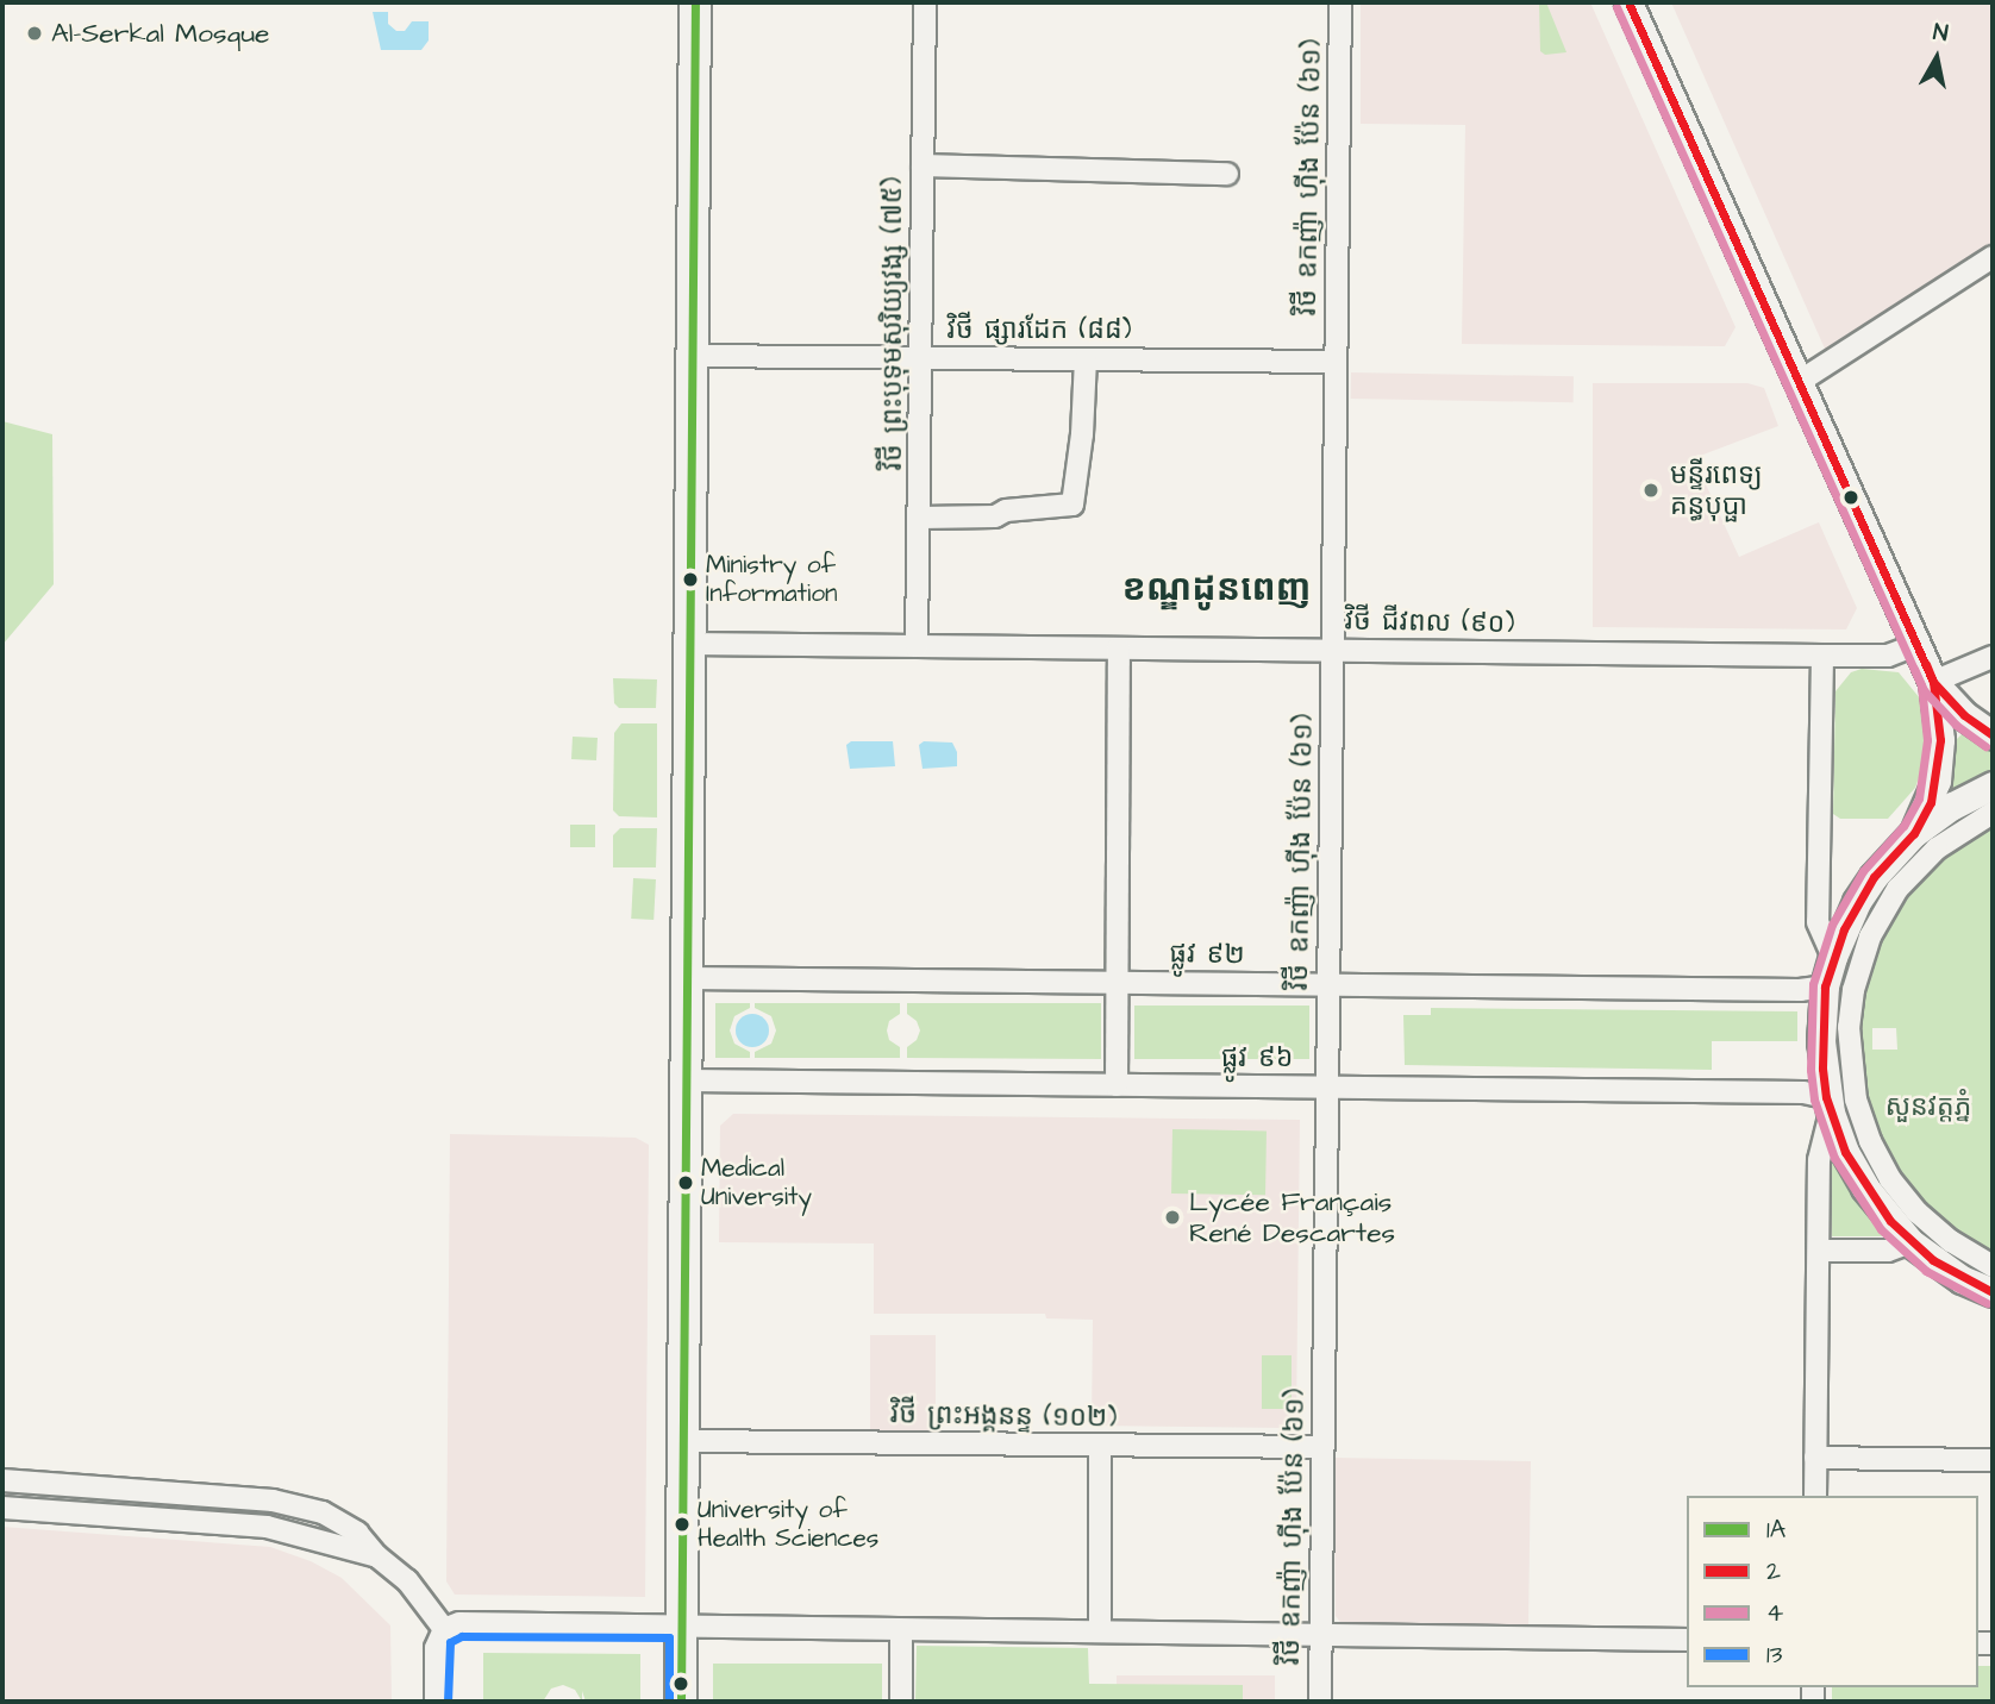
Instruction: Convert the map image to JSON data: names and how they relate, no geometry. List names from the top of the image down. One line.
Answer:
{"streets":{"street":["វិថី ឧកញ៉ា ហ៊ីង ប៉ែន (៦១)","វិថី ព្រះបុទុមសុរិយ្យវង្ស (៧៥)","វិថី ផ្សារដែក (៨៨)","វិថី ជីវពល (៩០)","ផ្លូវ ៩២","ផ្លូវ ៩៦","វិថី ព្រះអង្គនន្ទ (១០២)"]},"crossings":[["វិថី ឧកញ៉ា ហ៊ីង ប៉ែន (៦១)","វិថី ផ្សារដែក (៨៨)"],["វិថី ឧកញ៉ា ហ៊ីង ប៉ែន (៦១)","វិថី ជីវពល (៩០)"],["វិថី ឧកញ៉ា ហ៊ីង ប៉ែន (៦១)","ផ្លូវ ៩២"],["វិថី ឧកញ៉ា ហ៊ីង ប៉ែន (៦១)","ផ្លូវ ៩៦"],["វិថី ឧកញ៉ា ហ៊ីង ប៉ែន (៦១)","វិថី ព្រះអង្គនន្ទ (១០២)"],["វិថី ព្រះបុទុមសុរិយ្យវង្ស (៧៥)","វិថី ផ្សារដែក (៨៨)"],["វិថី ព្រះបុទុមសុរិយ្យវង្ស (៧៥)","វិថី ជីវពល (៩០)"]],"districts":["ខណ្ឌដូនពេញ"],"parks":["សួនវត្ដភ្នំ"],"places":["Al-Serkal Mosque","មន្ទីរពេទ្យ គន្ធបុប្ផា","Ministry of Information","Medical University","Lycée Français René Descartes","University of Health Sciences"],"lines":["transit line 1A","transit line 2","transit line 4","transit line 13"],"legend":["1A","2","4","13"],"north":"top"}
